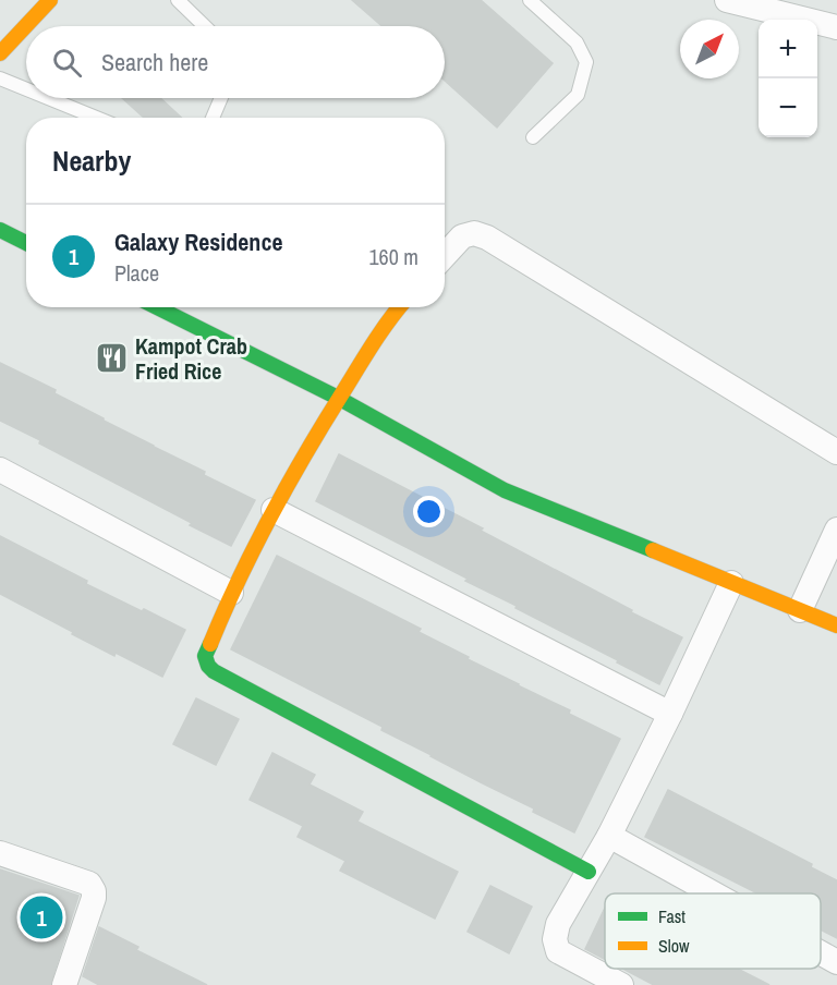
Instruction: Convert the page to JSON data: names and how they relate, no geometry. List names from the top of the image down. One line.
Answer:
{"places":{"restaurant":["Kampot Crab Fried Rice"]},"legend":["Fast","Slow"],"north":"top right","page":{"map_buttons":["+","−"],"search":"Search here","heading":"Nearby","list":[{"mark":"1","name":"Galaxy Residence","note":"Place","value":"160 m"}],"pins":"1"}}
